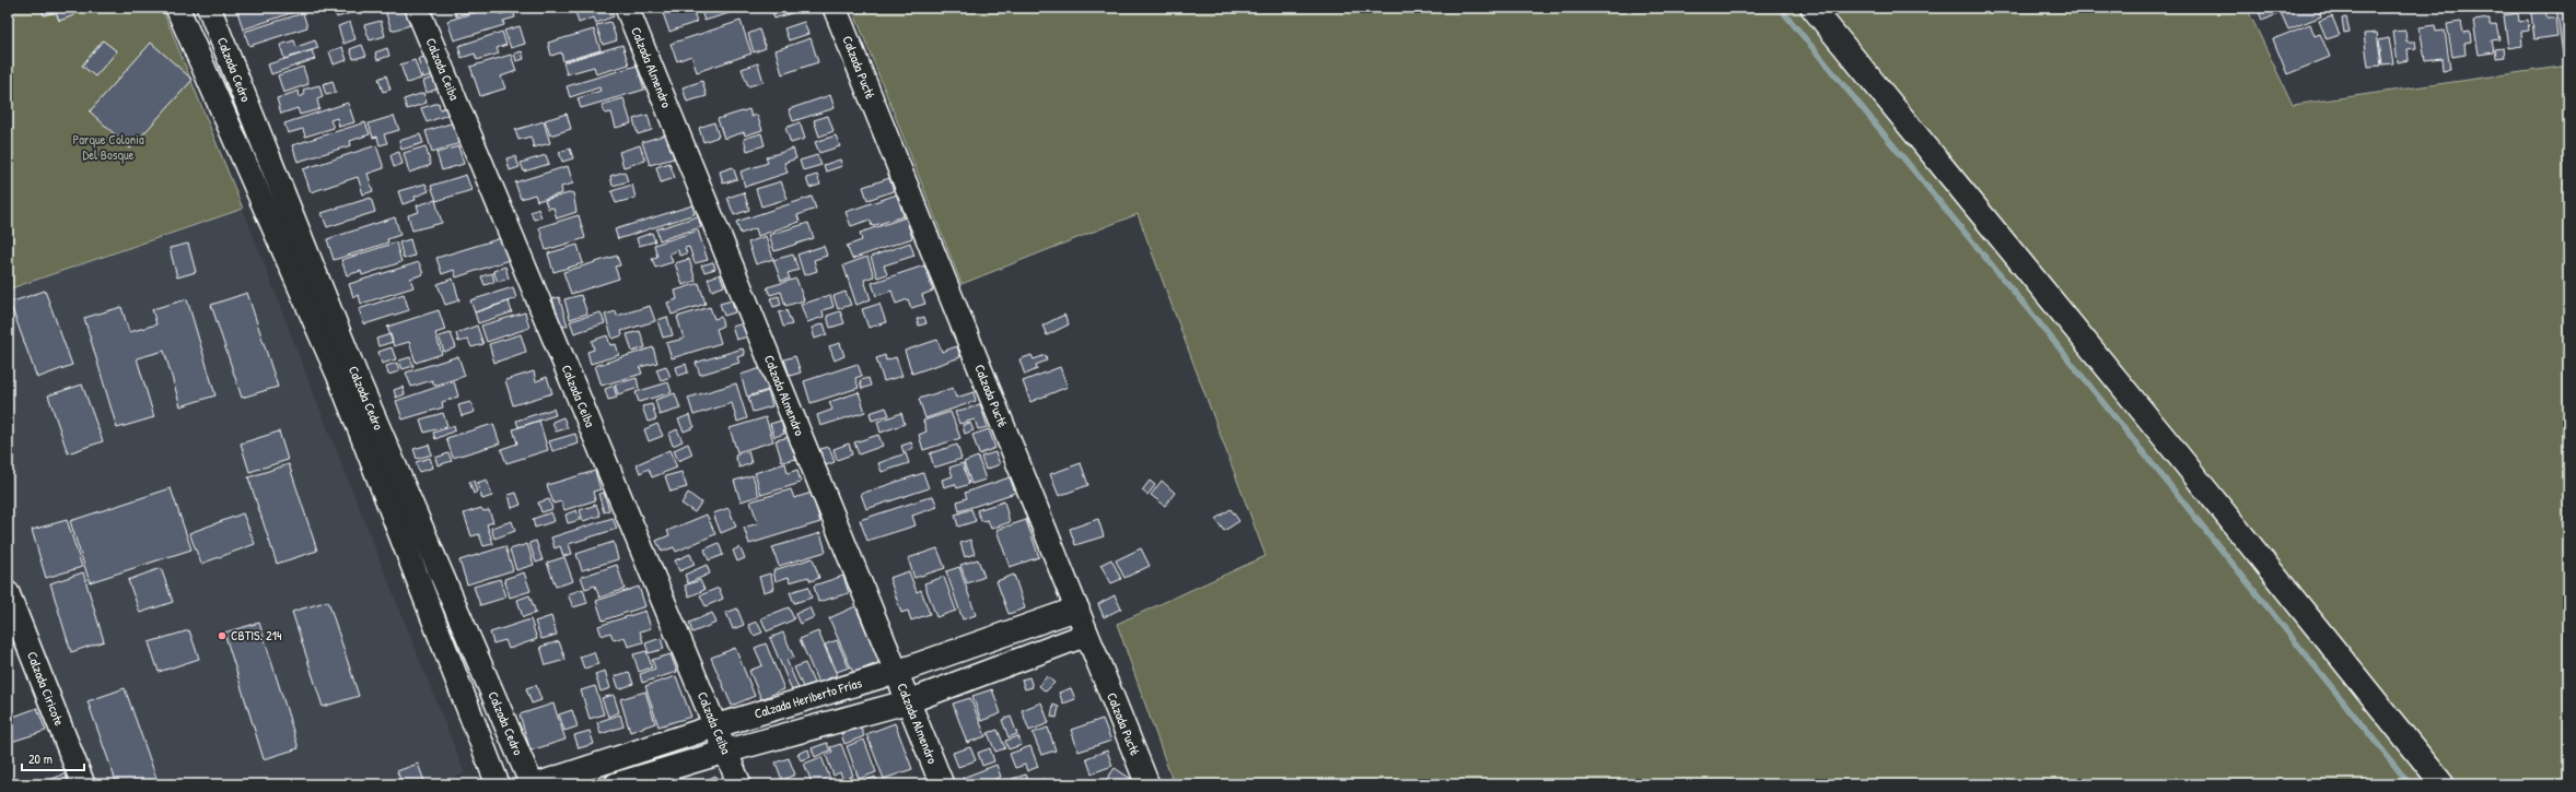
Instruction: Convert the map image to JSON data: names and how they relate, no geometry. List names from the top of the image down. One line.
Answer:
{"streets":{"street":["Calzada Almendro","Calzada Pucté","Calzada Ceiba","Calzada Cedro","Calzada Ciricote","Calzada Heriberto Frías"]},"crossings":[["Calzada Almendro","Calzada Heriberto Frías"],["Calzada Pucté","Calzada Heriberto Frías"],["Calzada Ceiba","Calzada Heriberto Frías"]],"parks":["Parque Colonia Del Bosque"],"places":["CBTIS. 214"],"scale_bar":"20 m"}
